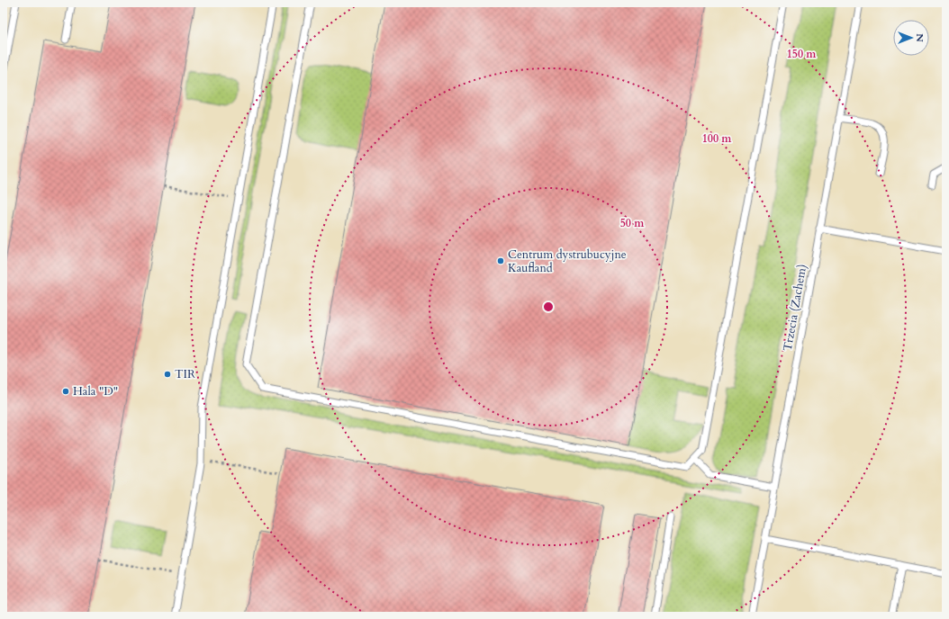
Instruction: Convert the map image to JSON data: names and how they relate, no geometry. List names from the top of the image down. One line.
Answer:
{"streets":{"lane":["Trzecia (Zachem)"]},"places":["Centrum dystrubucyjne Kaufland","TIR","Hala \"D\""],"north":"right","rings":["150 m","100 m","50 m"]}
